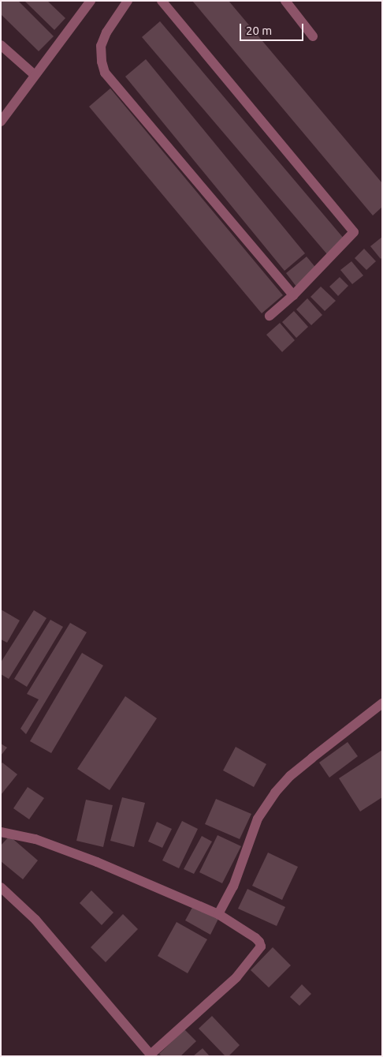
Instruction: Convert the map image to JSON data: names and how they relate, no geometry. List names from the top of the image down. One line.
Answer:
{"scale_bar":"20 m"}
